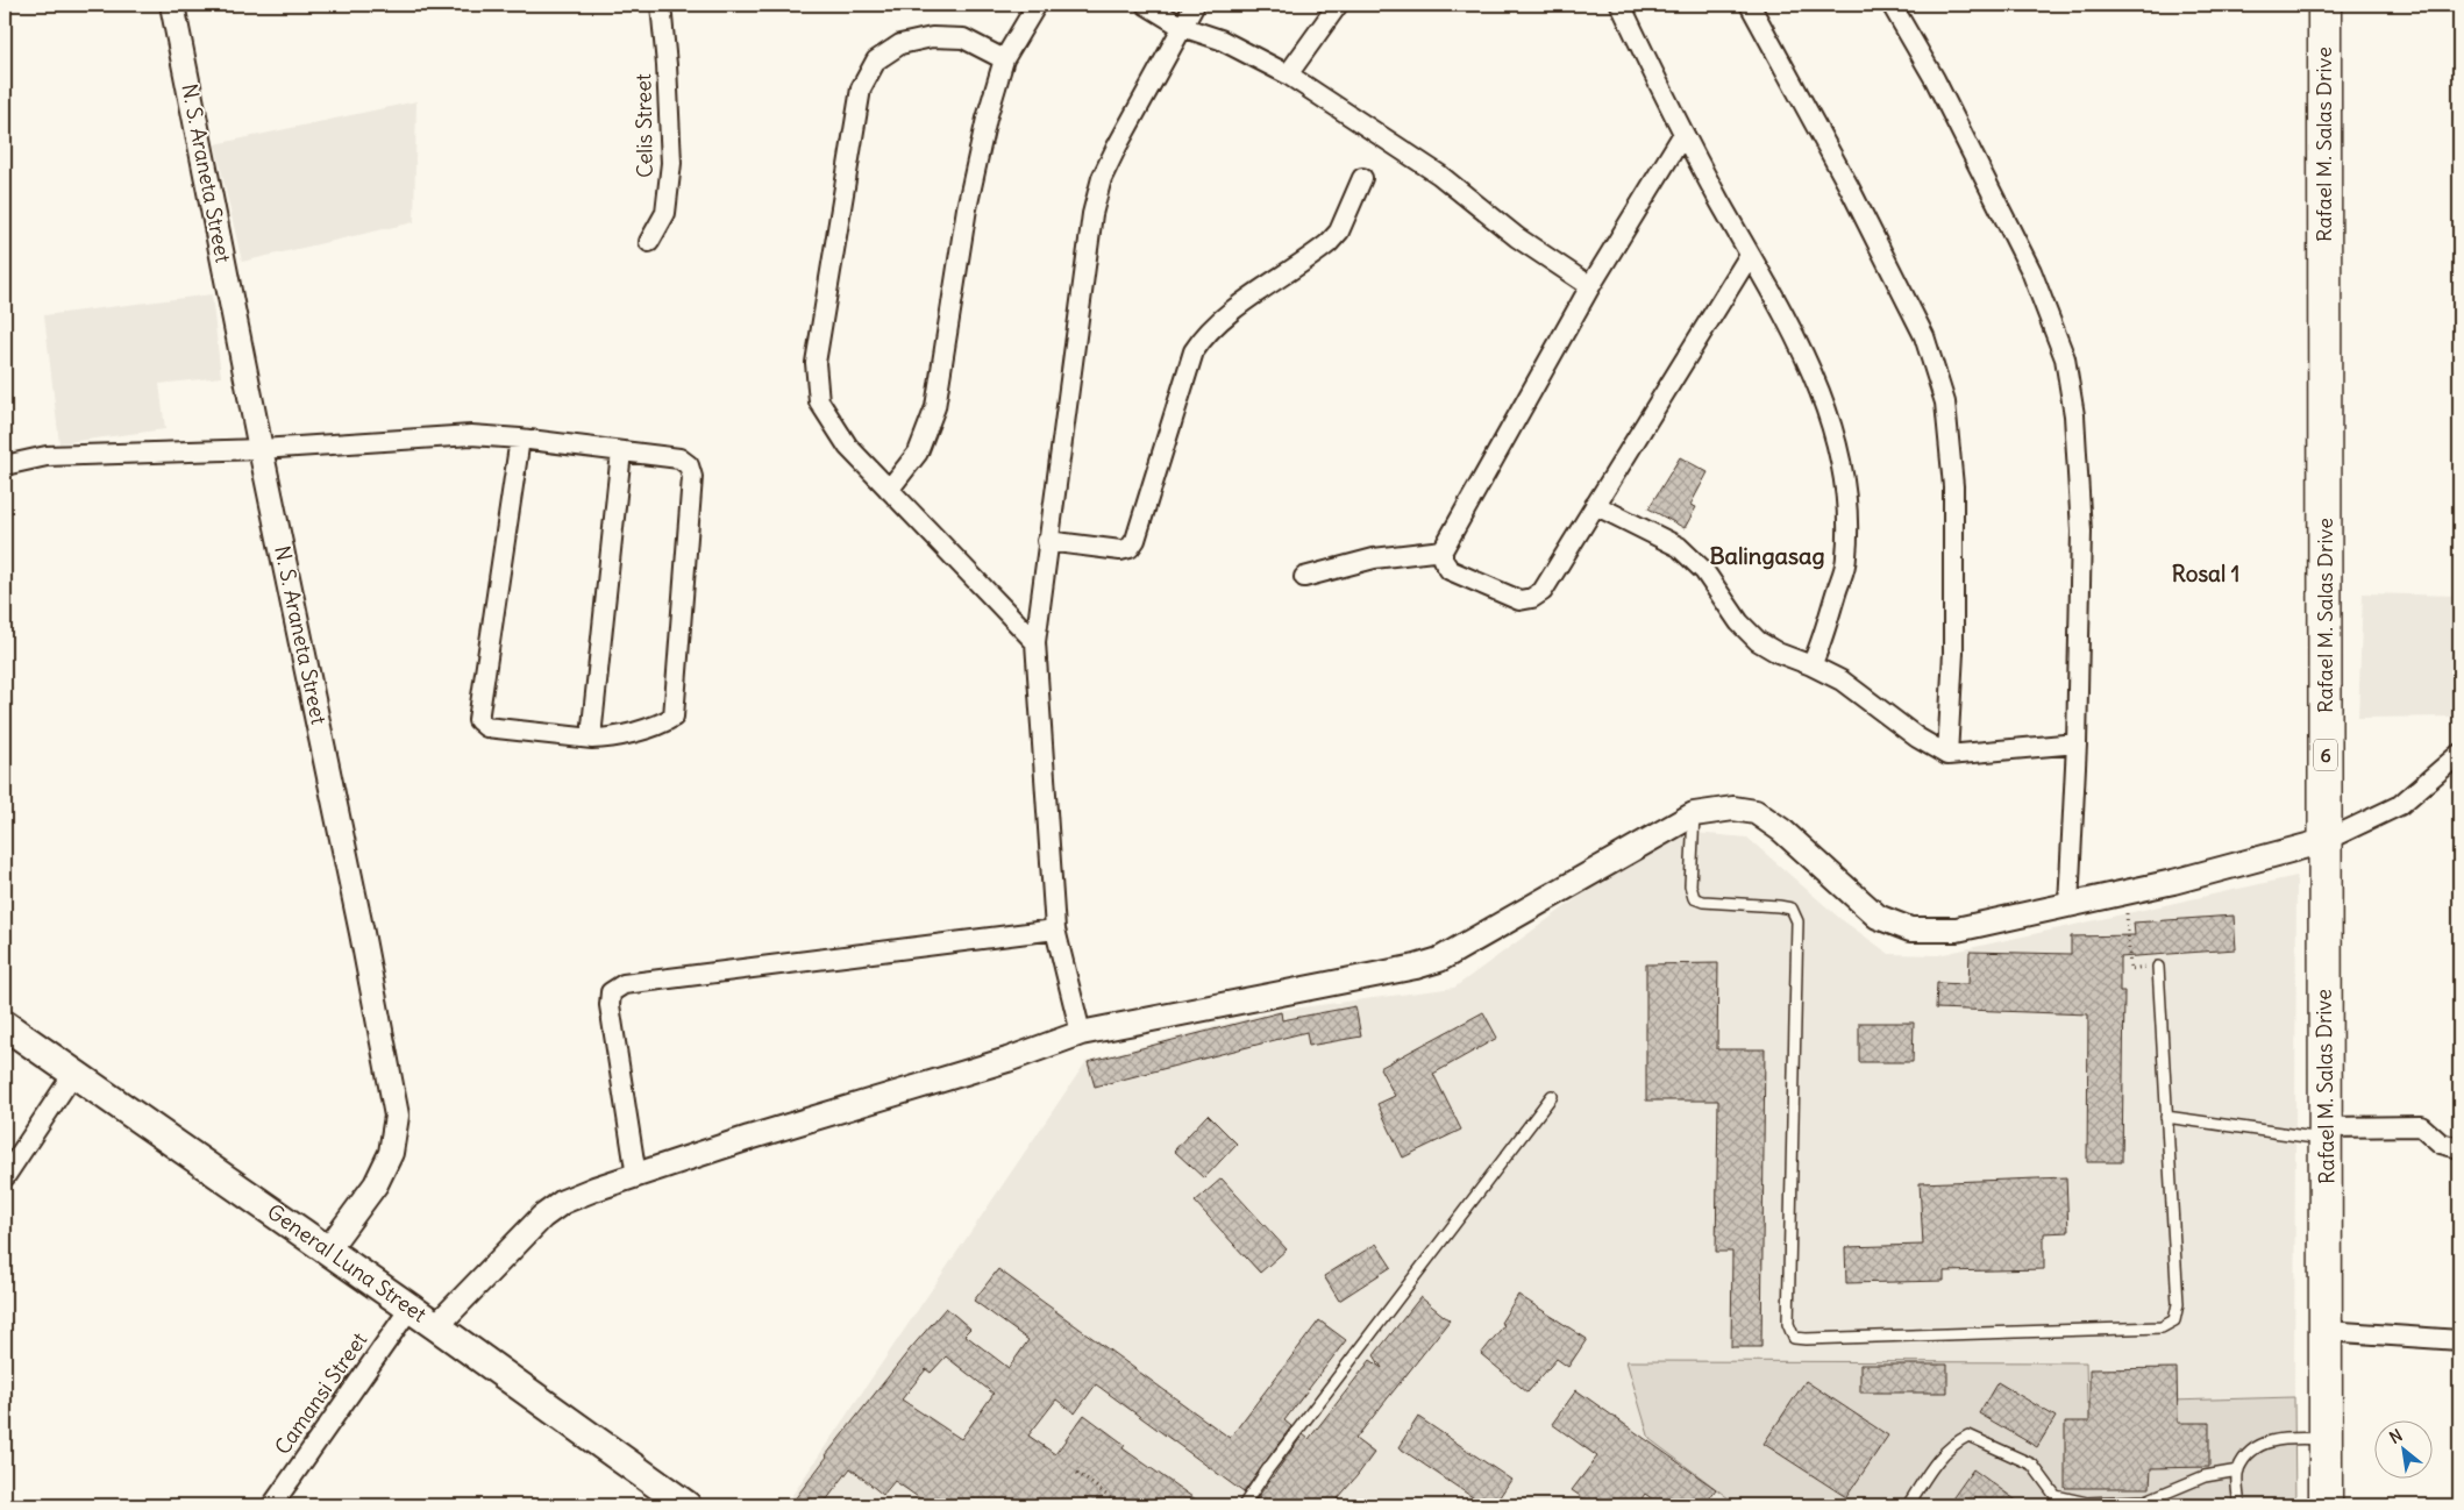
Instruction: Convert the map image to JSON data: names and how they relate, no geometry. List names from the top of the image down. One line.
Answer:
{"streets":{"highway":["Rafael M. Salas Drive","6"],"main road":["General Luna Street"],"street":["Celis Street","N. S. Araneta Street","Camansi Street"]},"crossings":[["N. S. Araneta Street","General Luna Street"],["General Luna Street","Camansi Street"]],"districts":["Balingasag","Rosal 1"],"north":"top left"}
